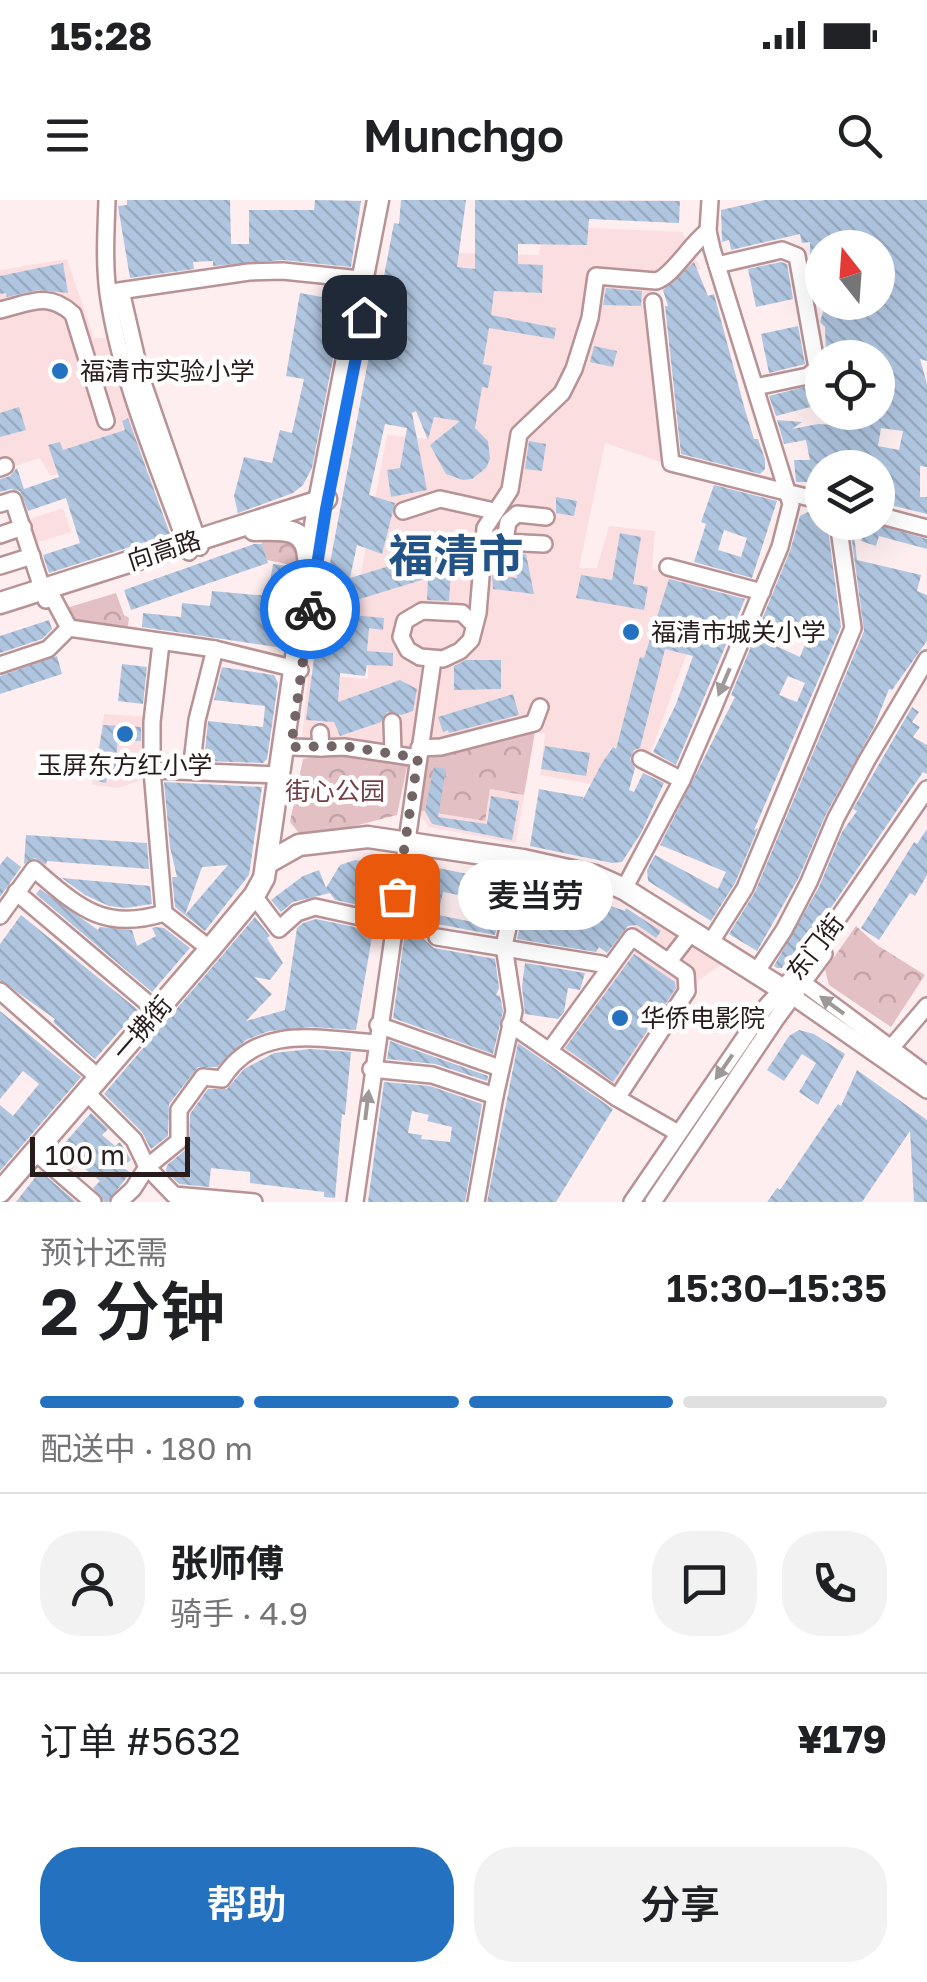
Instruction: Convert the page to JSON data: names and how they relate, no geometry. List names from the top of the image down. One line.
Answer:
{"streets":{"main road":["向高路","一拂街"],"street":["东门街"]},"districts":["福清市"],"parks":["街心公园"],"places":["福清市实验小学","福清市城关小学","玉屏东方红小学","麦当劳","华侨电影院"],"scale_bar":"100 m","north":"top","page":{"status":"15:28","header":"Munchgo","bubble":"麦当劳","scale":"100 m","heading":["2 分钟","预计还需","15:30–15:35"],"panel":["张师傅","骑手 · 4.9","订单 #5632","¥179"],"bar":"配送中 · 180 m","buttons":["帮助","分享"]}}
